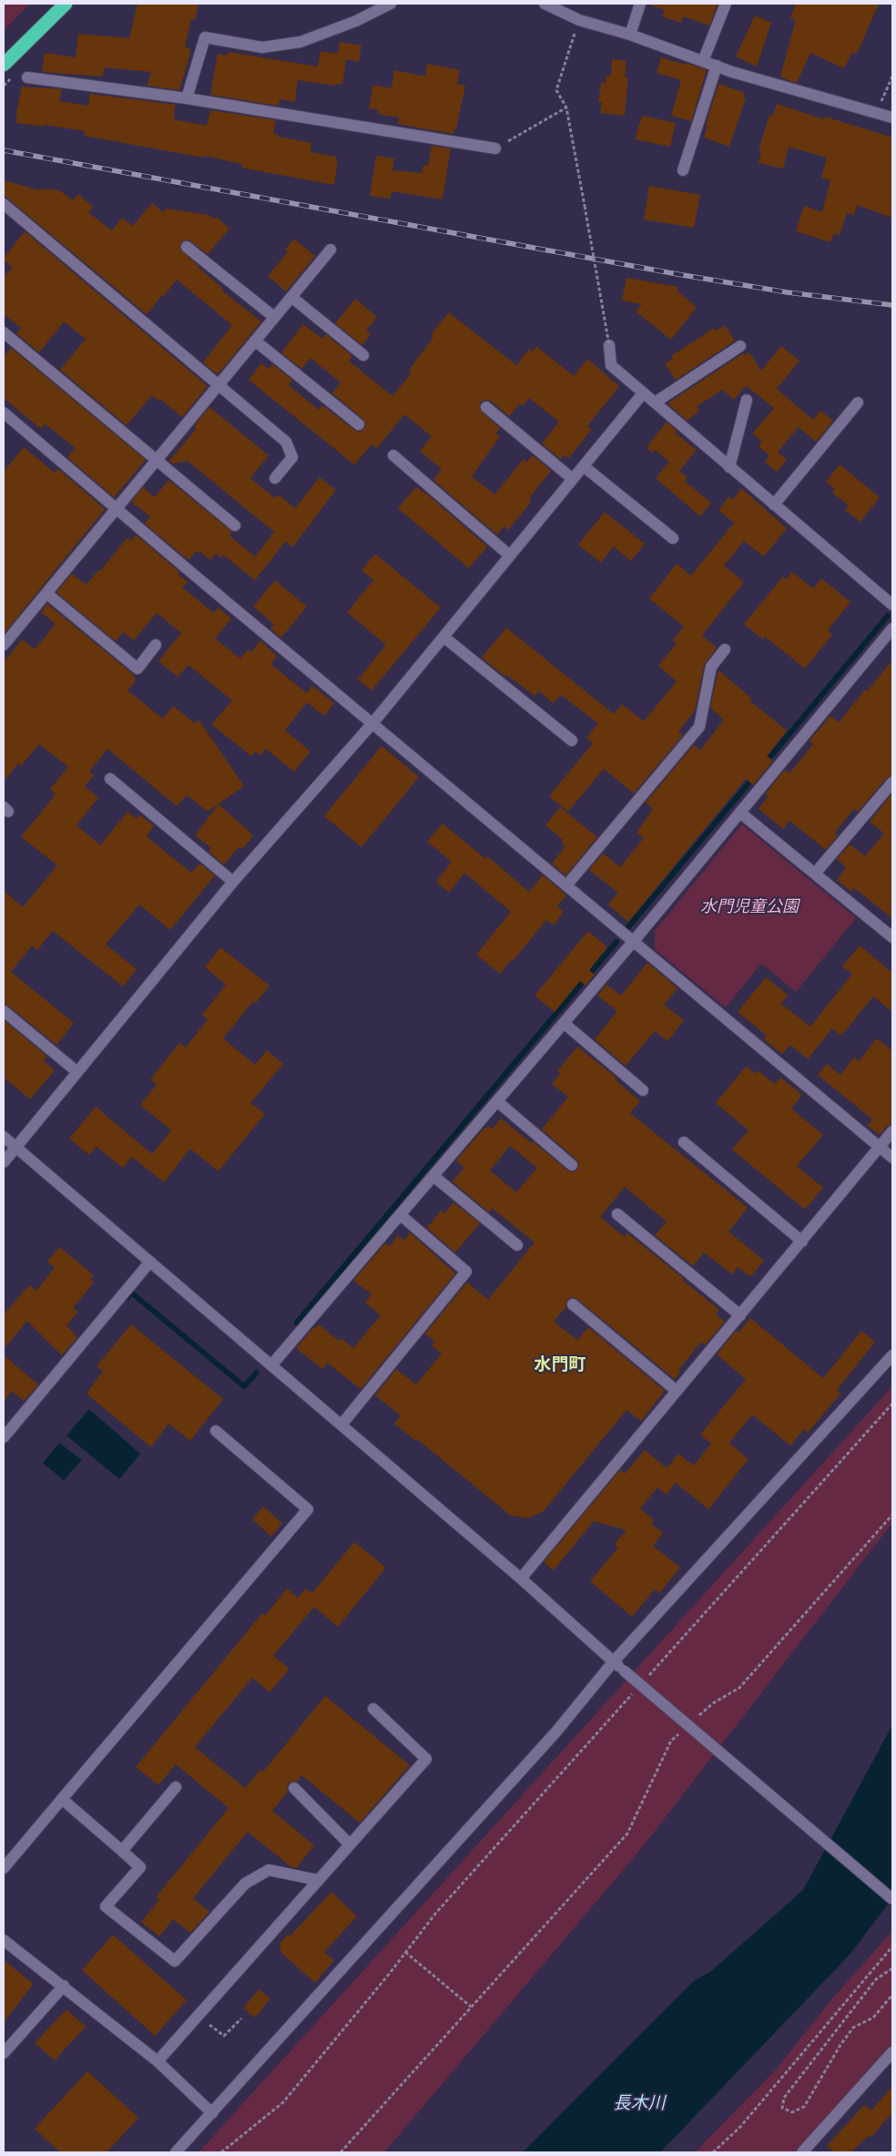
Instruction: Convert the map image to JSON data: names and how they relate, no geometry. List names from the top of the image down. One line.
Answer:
{"districts":["水門町"],"water":["長木川"],"parks":["水門児童公園"]}
